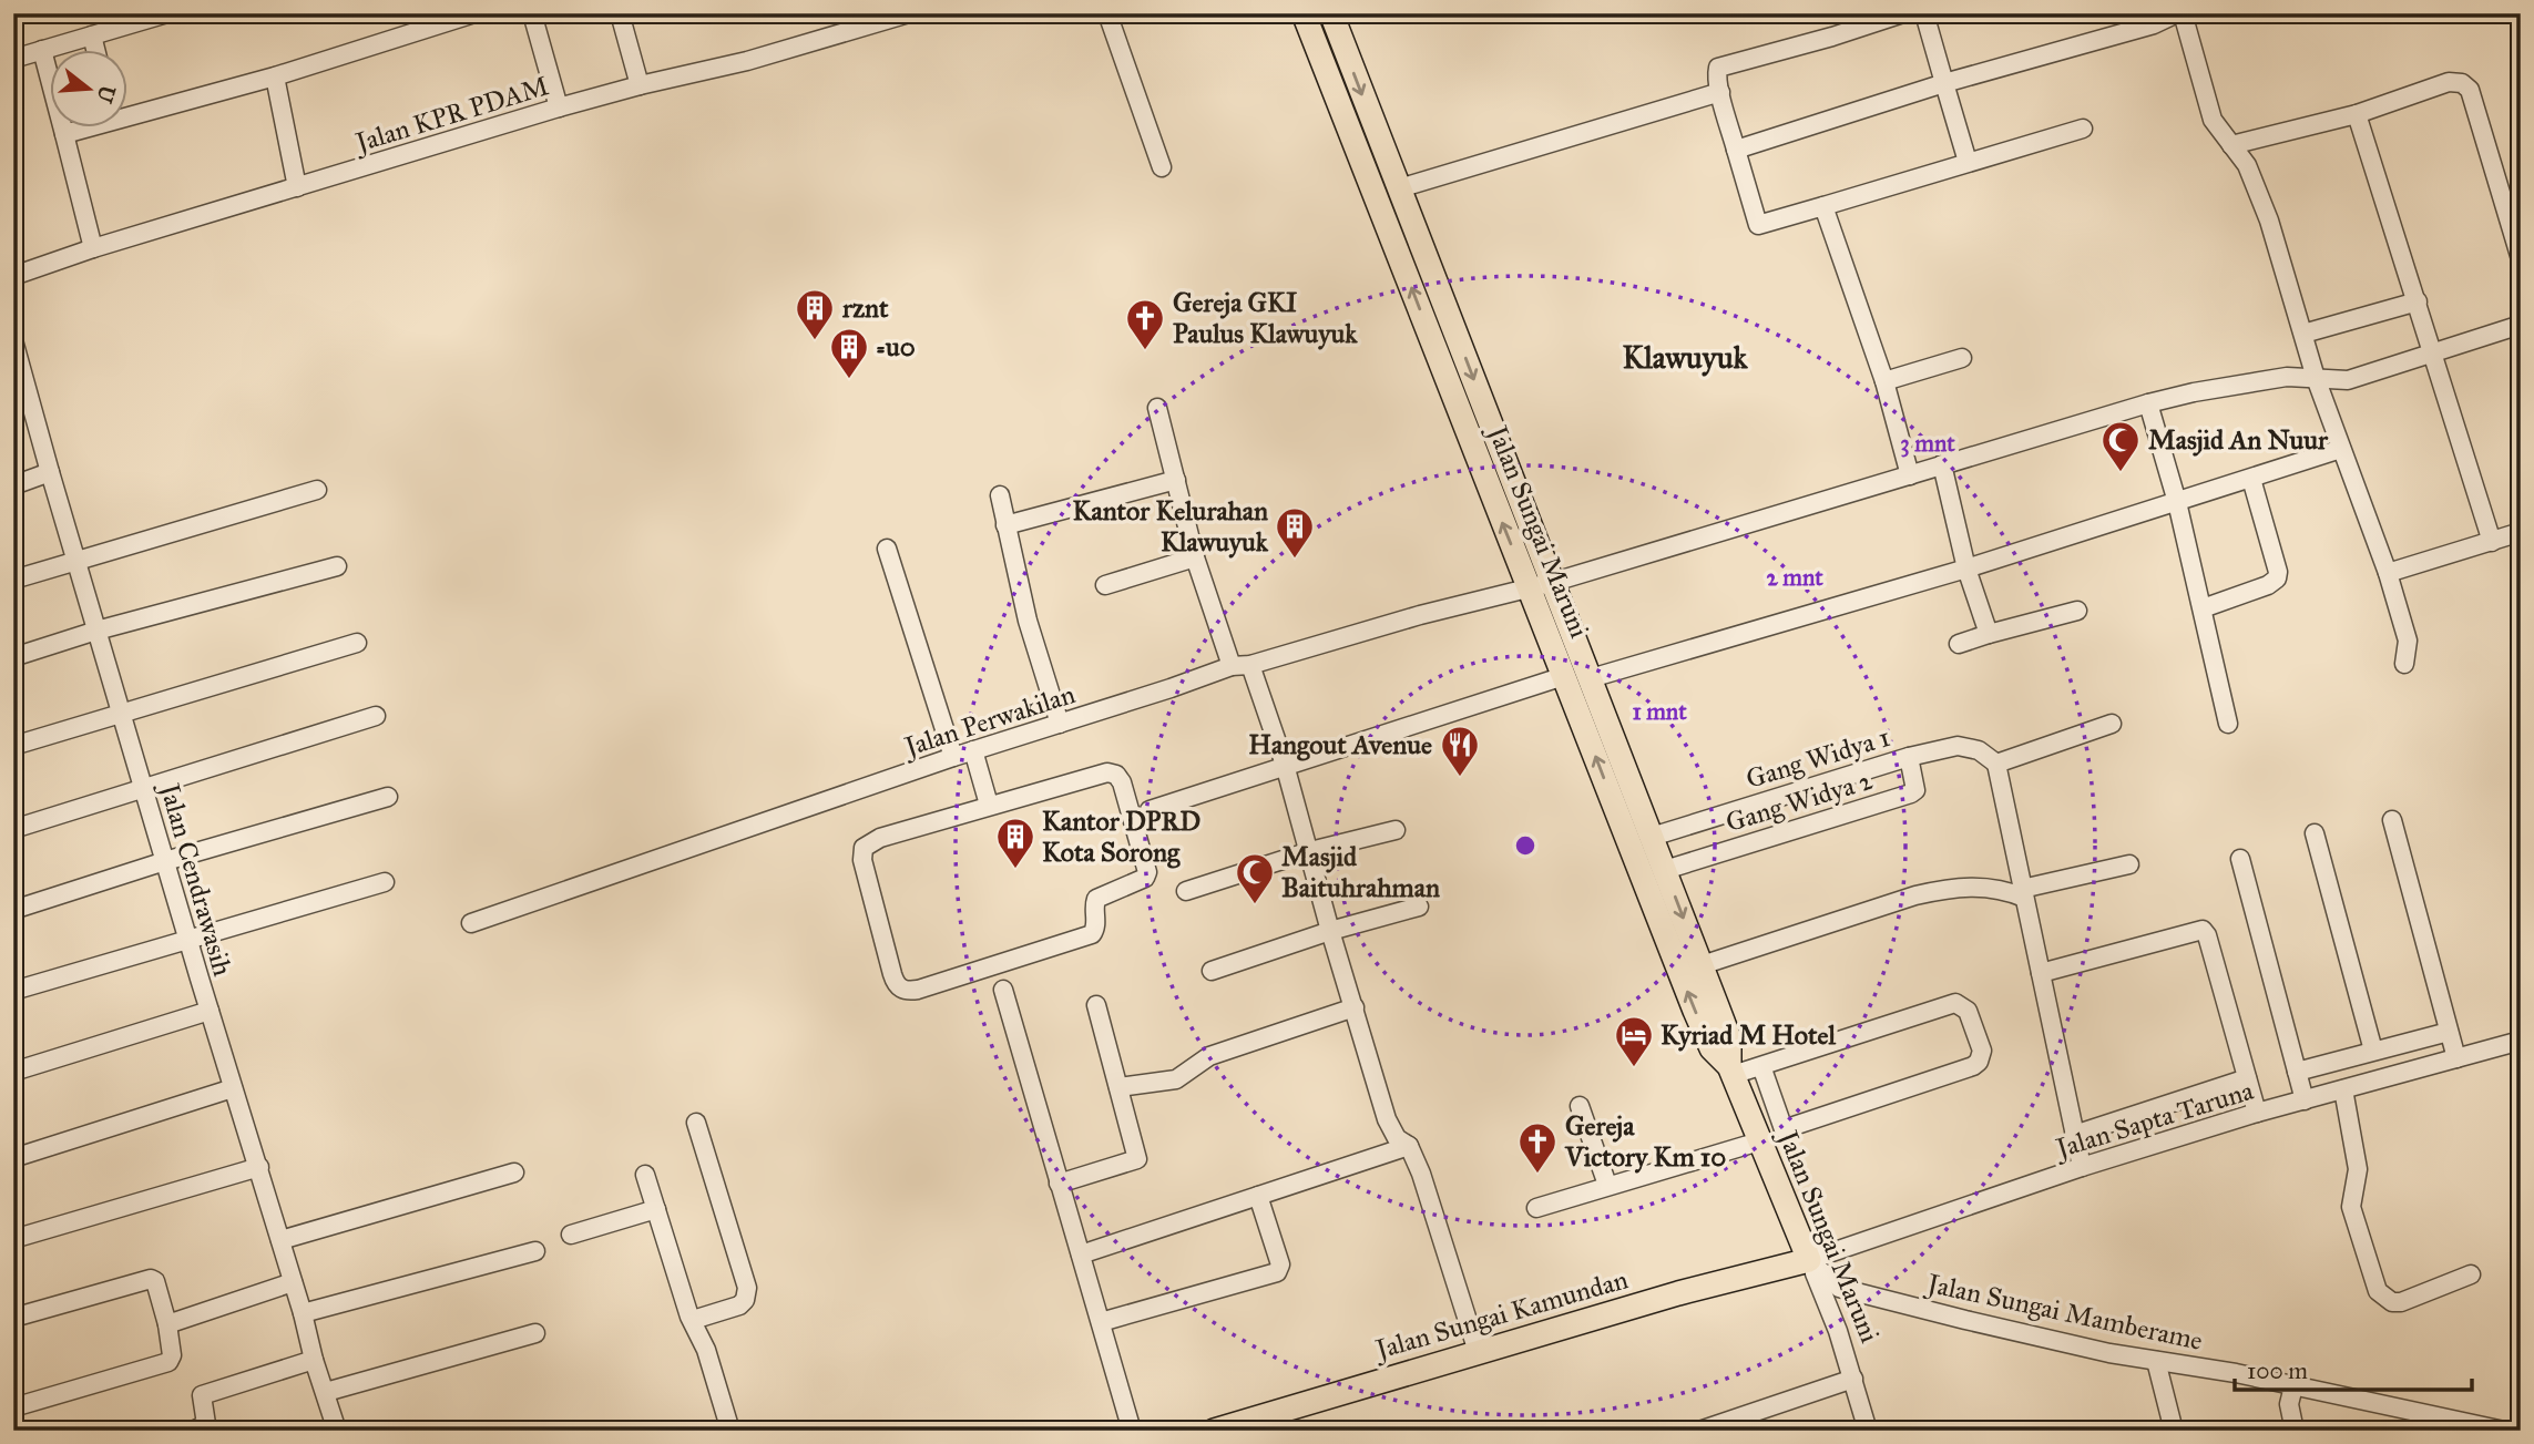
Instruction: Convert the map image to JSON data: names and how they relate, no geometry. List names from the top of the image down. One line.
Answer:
{"streets":{"main road":["Jalan Sungai Maruni","Jalan Sungai Kamundan"],"street":["Jalan KPR PDAM","Jalan Perwakilan","Gang Widya 1","Gang Widya 2","Jalan Cendrawasih","Jalan Sapta Taruna","Jalan Sungai Mamberame"]},"crossings":[["Jalan Sungai Maruni","Jalan Perwakilan"],["Jalan Sungai Maruni","Gang Widya 1"],["Jalan Sungai Maruni","Gang Widya 2"],["Jalan Sungai Maruni","Jalan Sapta Taruna"],["Jalan Sungai Maruni","Jalan Sungai Mamberame"],["Jalan Sungai Maruni","Jalan Sungai Kamundan"],["Gang Widya 1","Gang Widya 2"],["Jalan Sapta Taruna","Jalan Sungai Mamberame"],["Jalan Sapta Taruna","Jalan Sungai Kamundan"],["Jalan Sungai Mamberame","Jalan Sungai Kamundan"]],"districts":["Klawuyuk"],"places":{"building":["rznt","=u0","Kantor Kelurahan Klawuyuk","Kantor DPRD Kota Sorong"],"church":["Gereja GKI Paulus Klawuyuk","Gereja Victory Km 10"],"mosque":["Masjid An Nuur","Masjid Baituhrahman"],"restaurant":["Hangout Avenue"],"hotel":["Kyriad M Hotel"]},"scale_bar":"100 m","north":"right","rings":["3 mnt","2 mnt","1 mnt"]}
